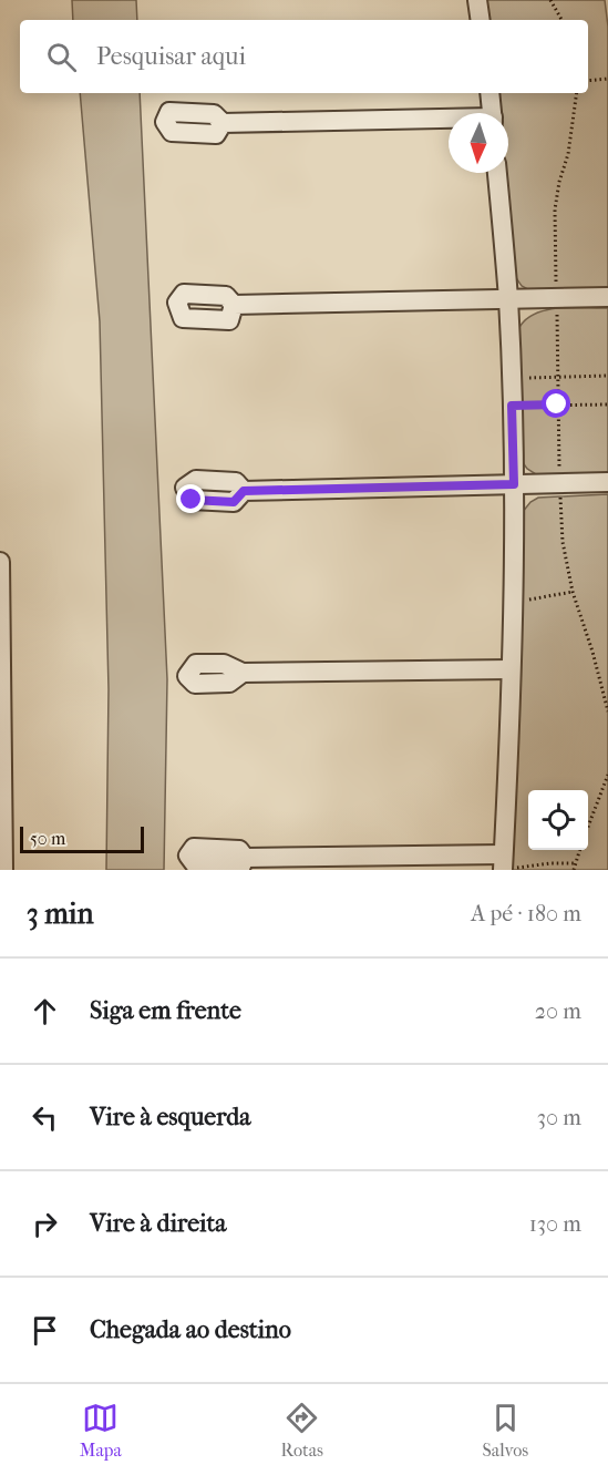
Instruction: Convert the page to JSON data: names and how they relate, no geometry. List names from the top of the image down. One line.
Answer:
{"scale_bar":"50 m","north":"bottom","page":{"search":"Pesquisar aqui","scale":"50 m","heading":["3 min","A pé · 180 m"],"list":[["Siga em frente","20 m"],["Vire à esquerda","30 m"],["Vire à direita","130 m"],"Chegada ao destino"],"nav":["Mapa","Rotas","Salvos"]}}
